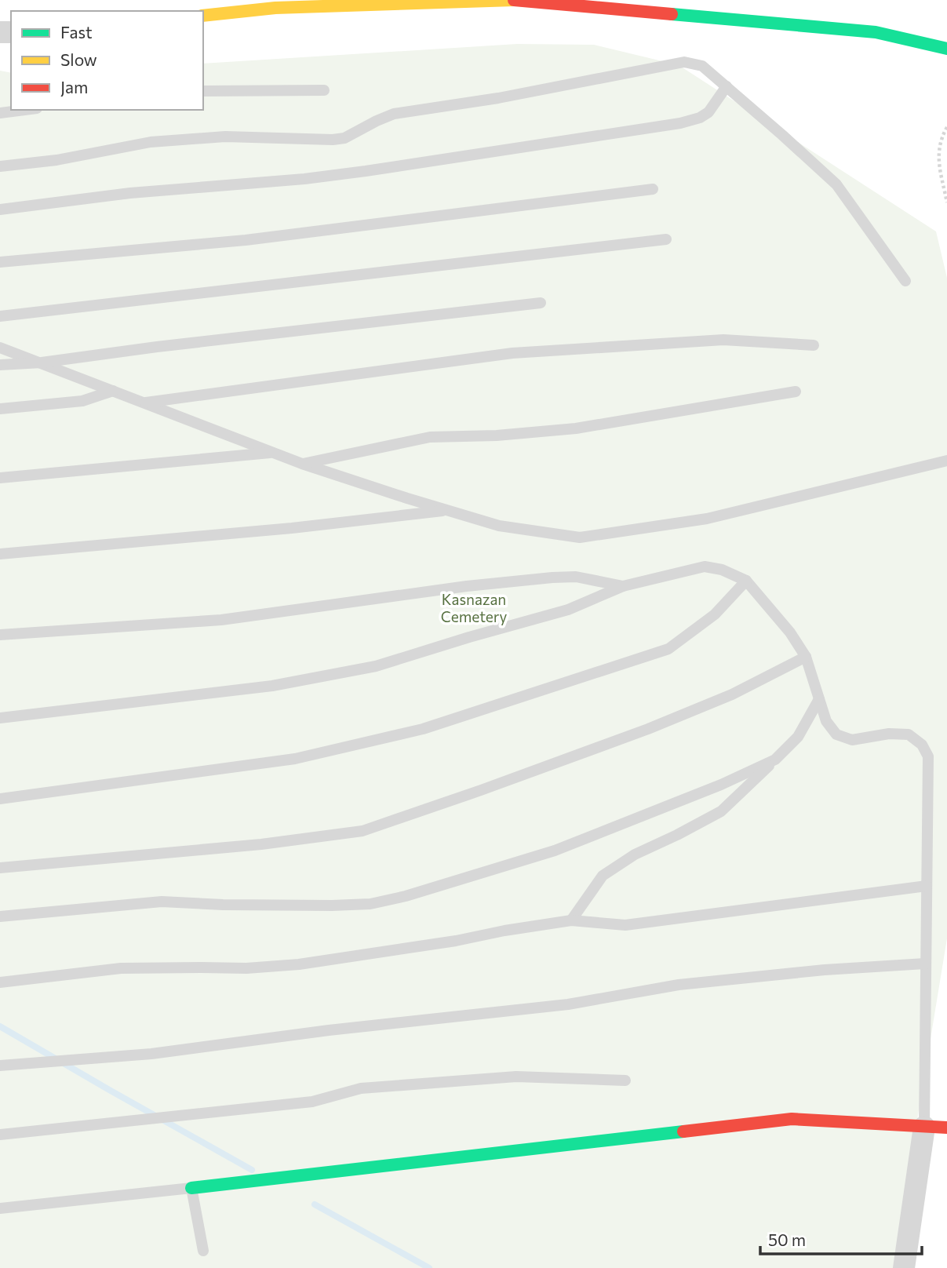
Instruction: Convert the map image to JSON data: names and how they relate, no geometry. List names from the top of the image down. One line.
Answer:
{"parks":["Kasnazan Cemetery"],"legend":["Fast","Slow","Jam"],"scale_bar":"50 m"}
